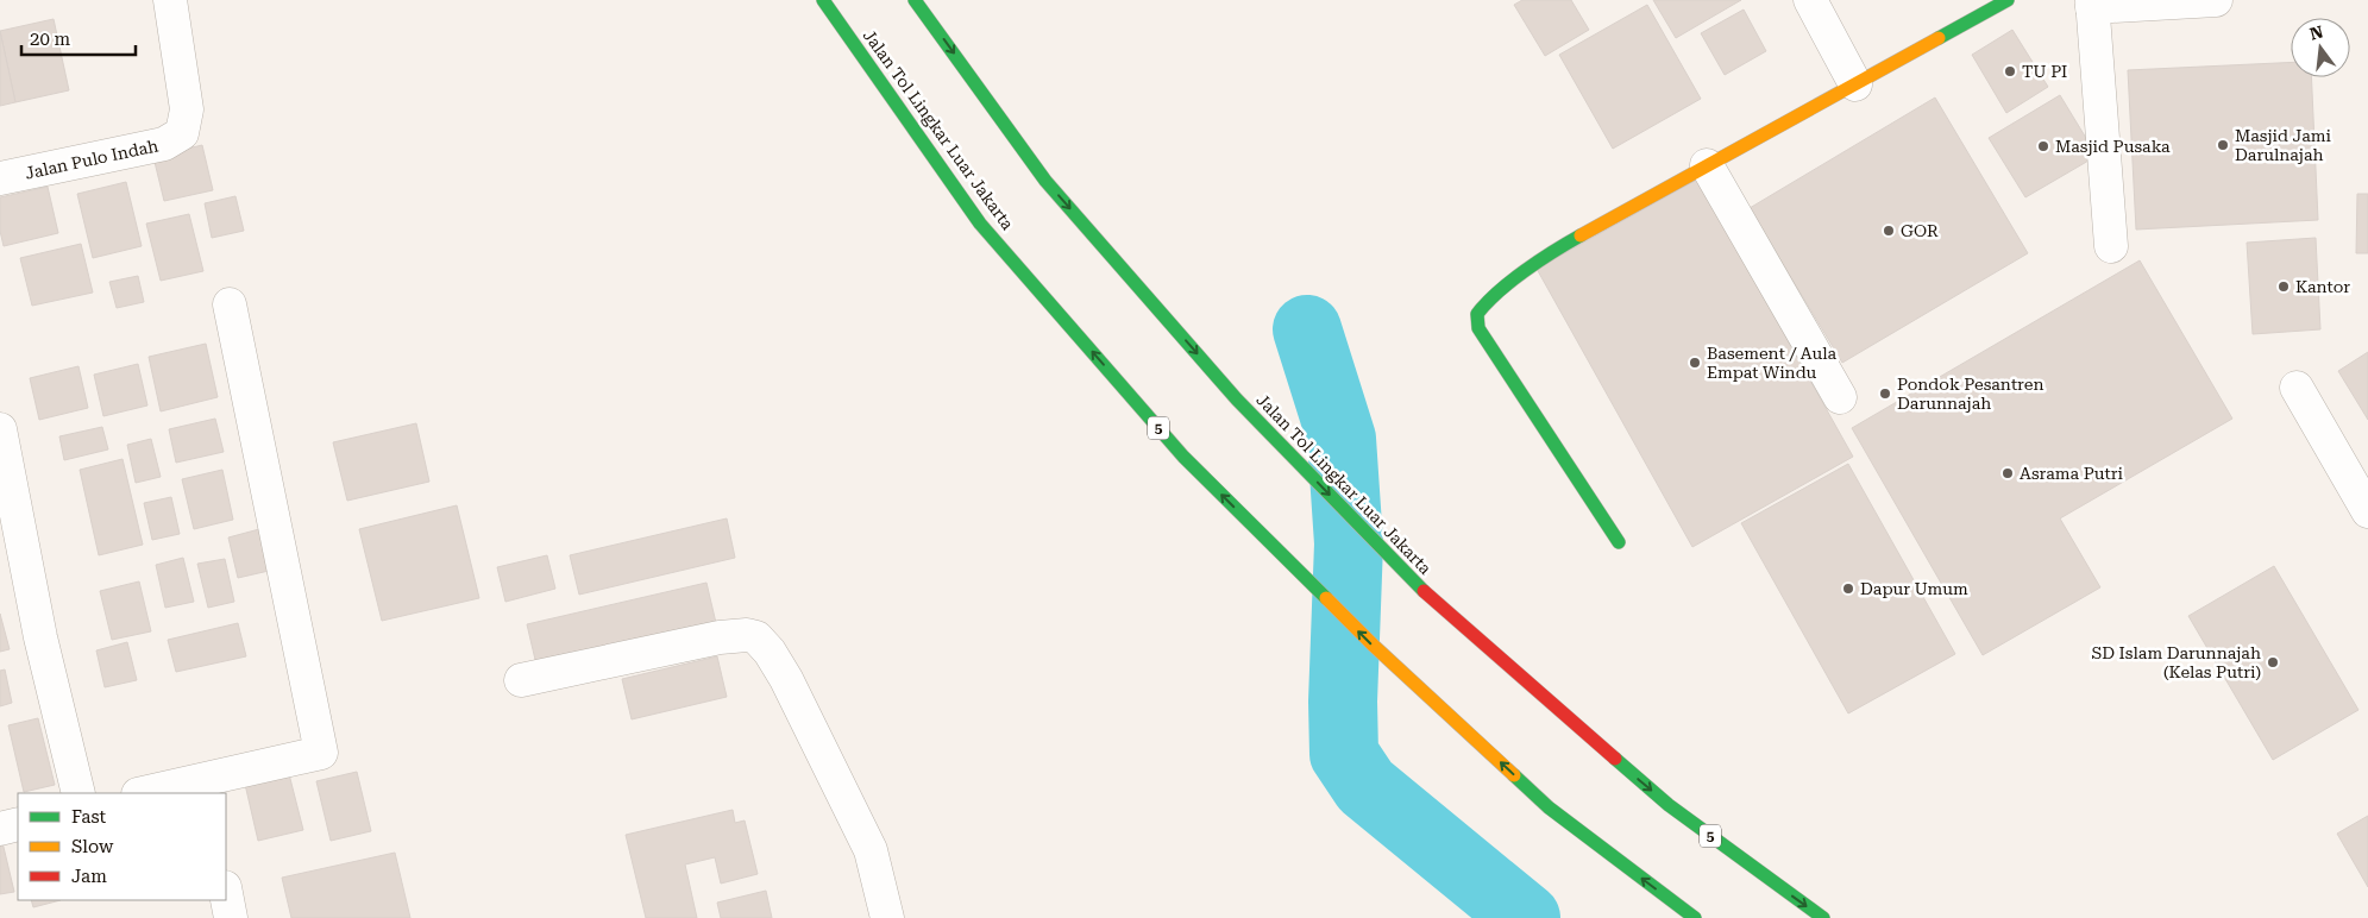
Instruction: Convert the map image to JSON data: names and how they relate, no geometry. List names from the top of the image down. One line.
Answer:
{"streets":{"main road":["Jalan Tol Lingkar Luar Jakarta","5"],"street":["Jalan Pulo Indah"]},"places":["TU PI","Masjid Jami Darulnajah","Masjid Pusaka","GOR","Kantor","Basement / Aula Empat Windu","Pondok Pesantren Darunnajah","Asrama Putri","Dapur Umum","SD Islam Darunnajah (Kelas Putri)"],"legend":["Fast","Slow","Jam"],"scale_bar":"20 m","north":"top"}
